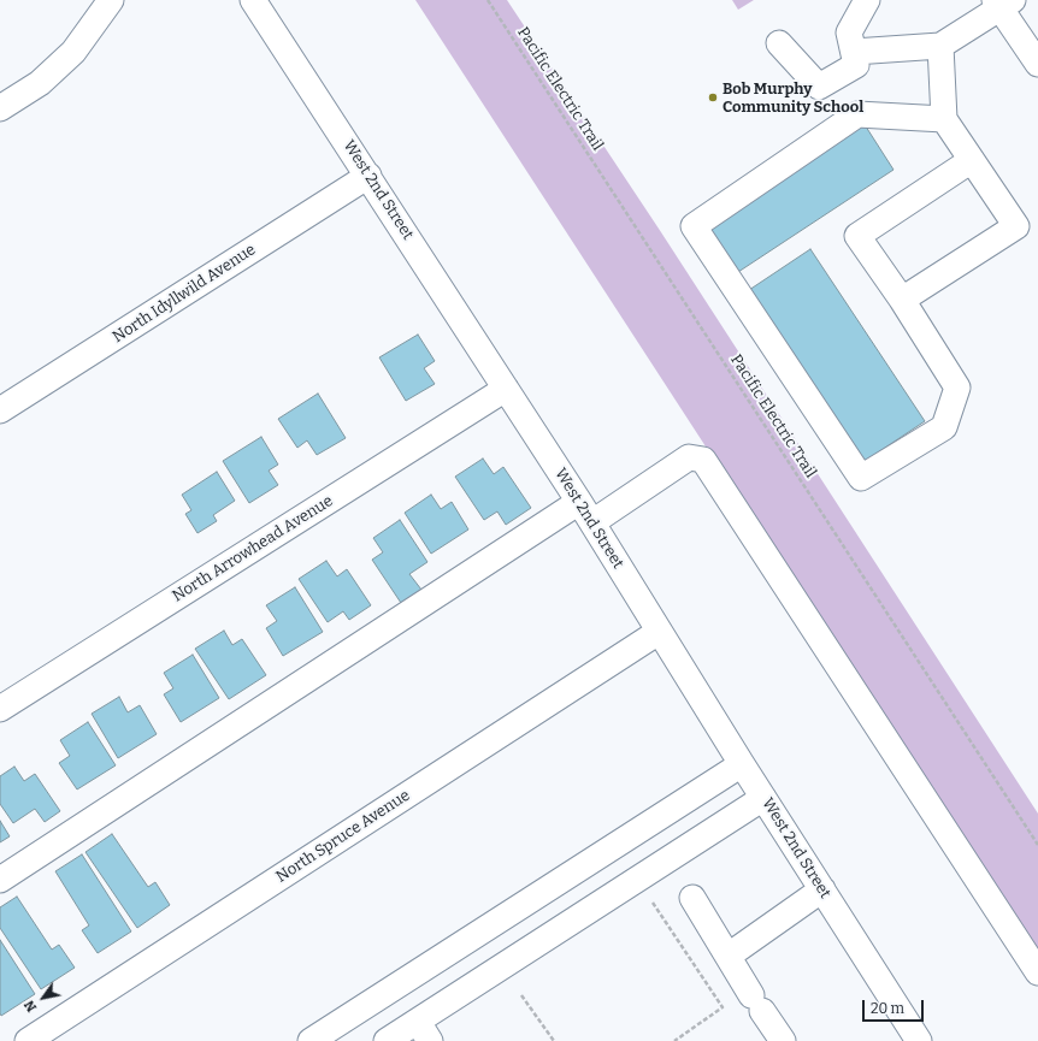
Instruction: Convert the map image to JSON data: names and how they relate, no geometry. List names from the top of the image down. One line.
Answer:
{"streets":{"street":["West 2nd Street","North Idyllwild Avenue","North Arrowhead Avenue","North Spruce Avenue"],"path":["Pacific Electric Trail"]},"crossings":[["West 2nd Street","North Idyllwild Avenue"],["West 2nd Street","North Arrowhead Avenue"],["West 2nd Street","North Spruce Avenue"]],"places":["Bob Murphy Community School"],"scale_bar":"20 m","north":"bottom left"}
